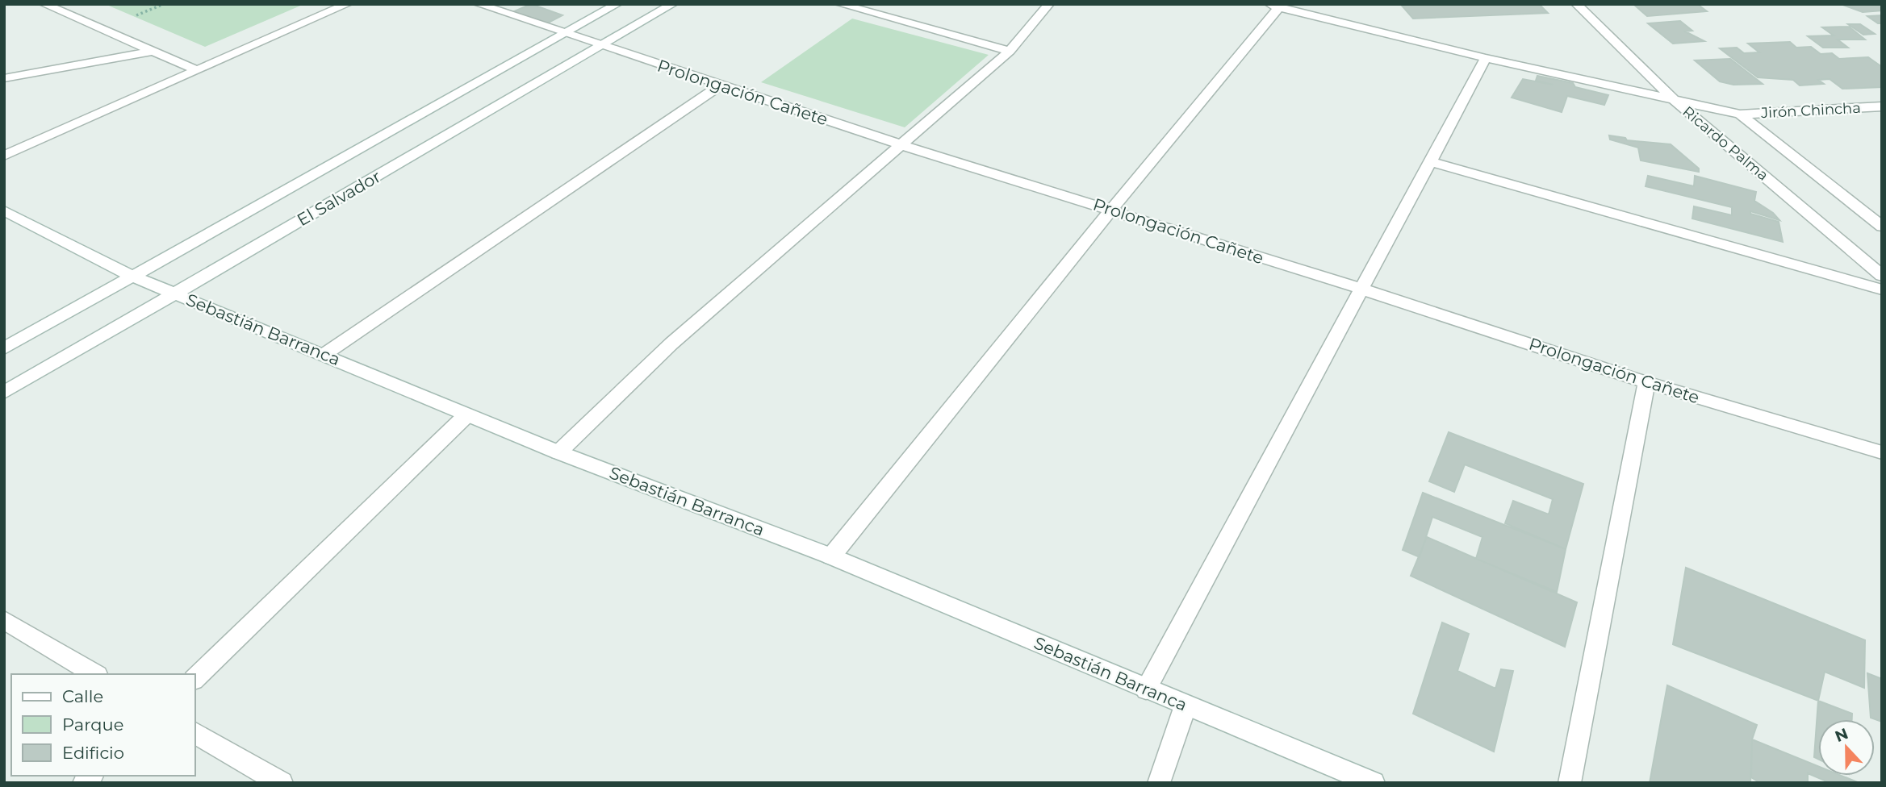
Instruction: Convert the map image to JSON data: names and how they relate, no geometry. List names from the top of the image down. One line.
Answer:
{"streets":{"street":["Prolongación Cañete","Jirón Chincha","Ricardo Palma","El Salvador","Sebastián Barranca"]},"crossings":[["Prolongación Cañete","El Salvador"],["Jirón Chincha","Ricardo Palma"],["El Salvador","Sebastián Barranca"]],"legend":["Calle","Parque","Edificio"],"north":"top"}
